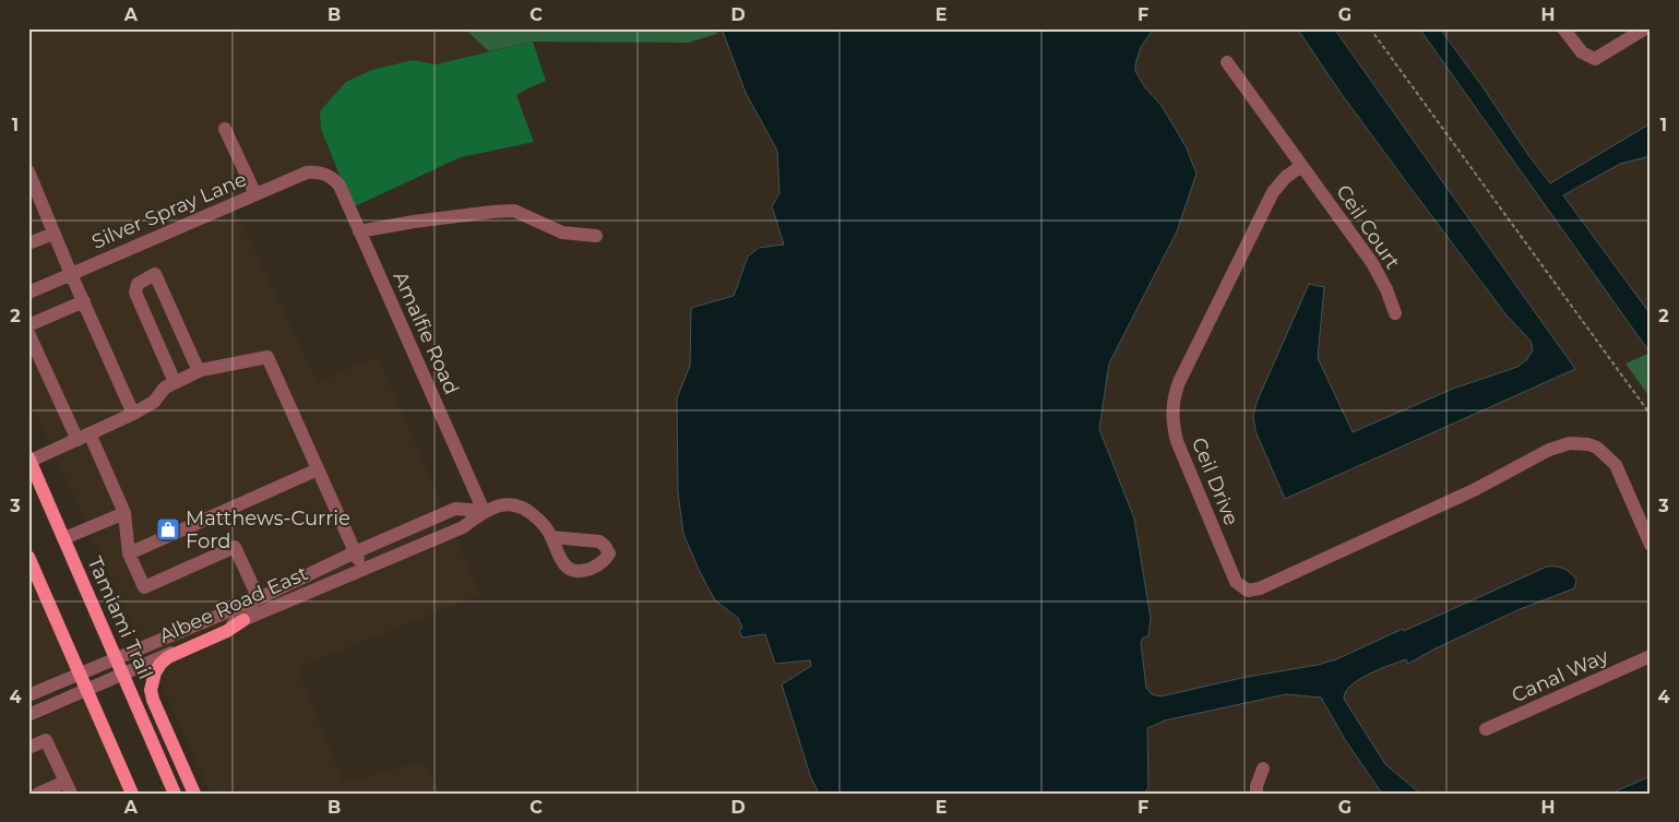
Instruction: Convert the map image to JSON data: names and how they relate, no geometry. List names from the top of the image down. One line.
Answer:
{"streets":{"main road":["Tamiami Trail"],"street":["Silver Spray Lane","Ceil Court","Amalfie Road","Ceil Drive","Albee Road East","Canal Way"]},"crossings":[["Silver Spray Lane","Amalfie Road"],["Ceil Court","Ceil Drive"],["Amalfie Road","Albee Road East"],["Albee Road East","Tamiami Trail"]],"places":{"shop":["Matthews-Currie Ford"]},"grid":{"columns":["A","B","C","D","E","F","G","H"],"rows":["1","2","3","4"]}}
